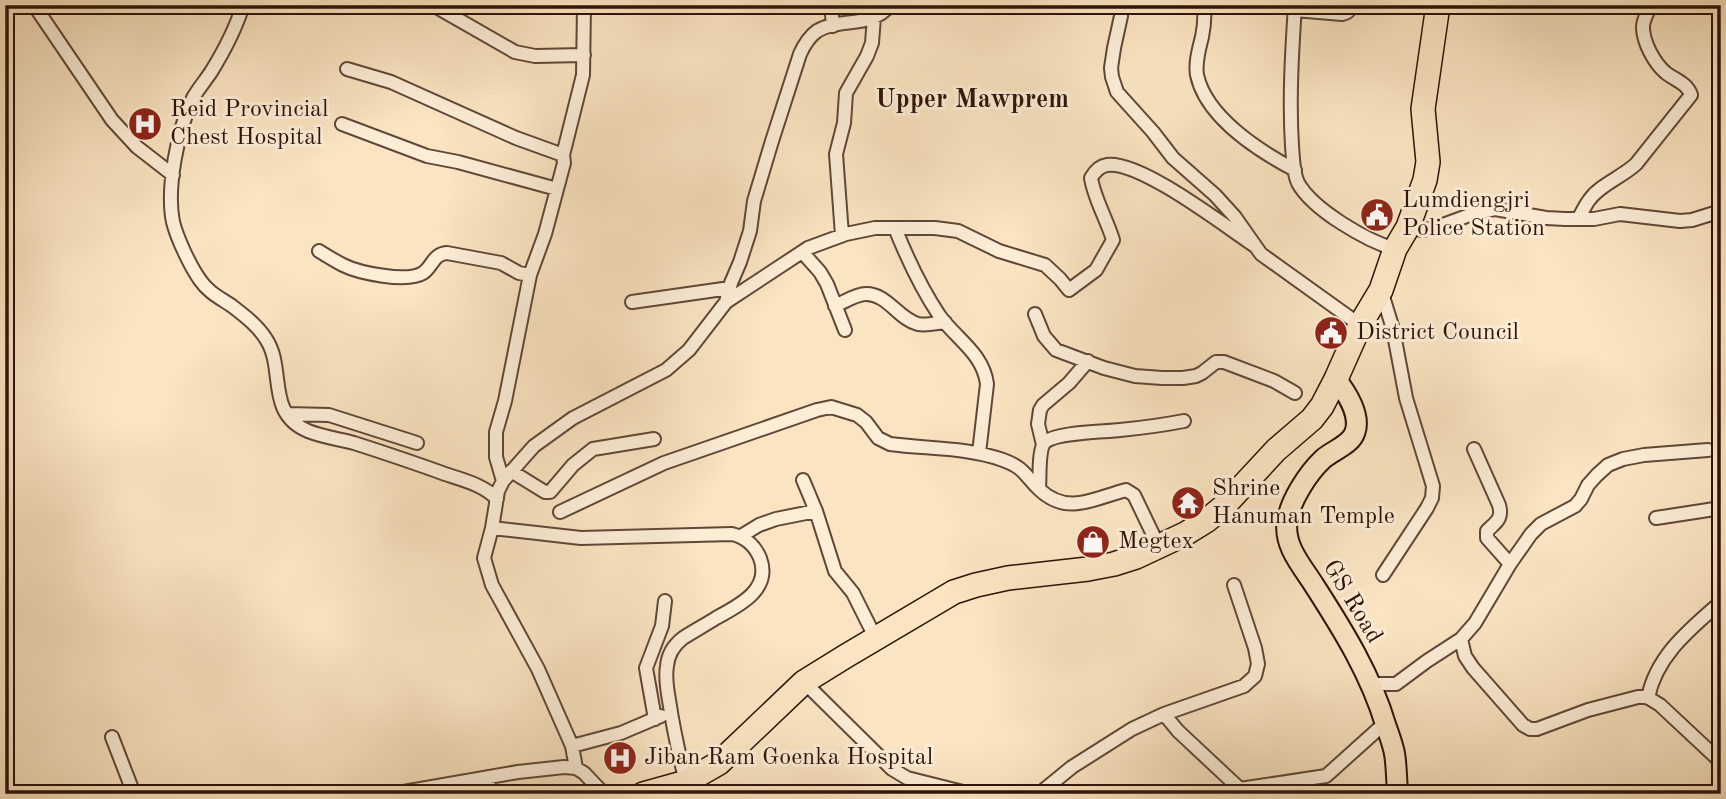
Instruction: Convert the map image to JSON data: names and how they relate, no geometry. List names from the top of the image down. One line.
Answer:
{"streets":{"main road":["GS Road"]},"districts":["Upper Mawprem"],"places":{"hospital":["Reid Provincial Chest Hospital","Jiban Ram Goenka Hospital"],"public building":["Lumdiengjri Police Station","District Council"],"temple":["Shrine Hanuman Temple"],"shop":["Megtex"]}}
